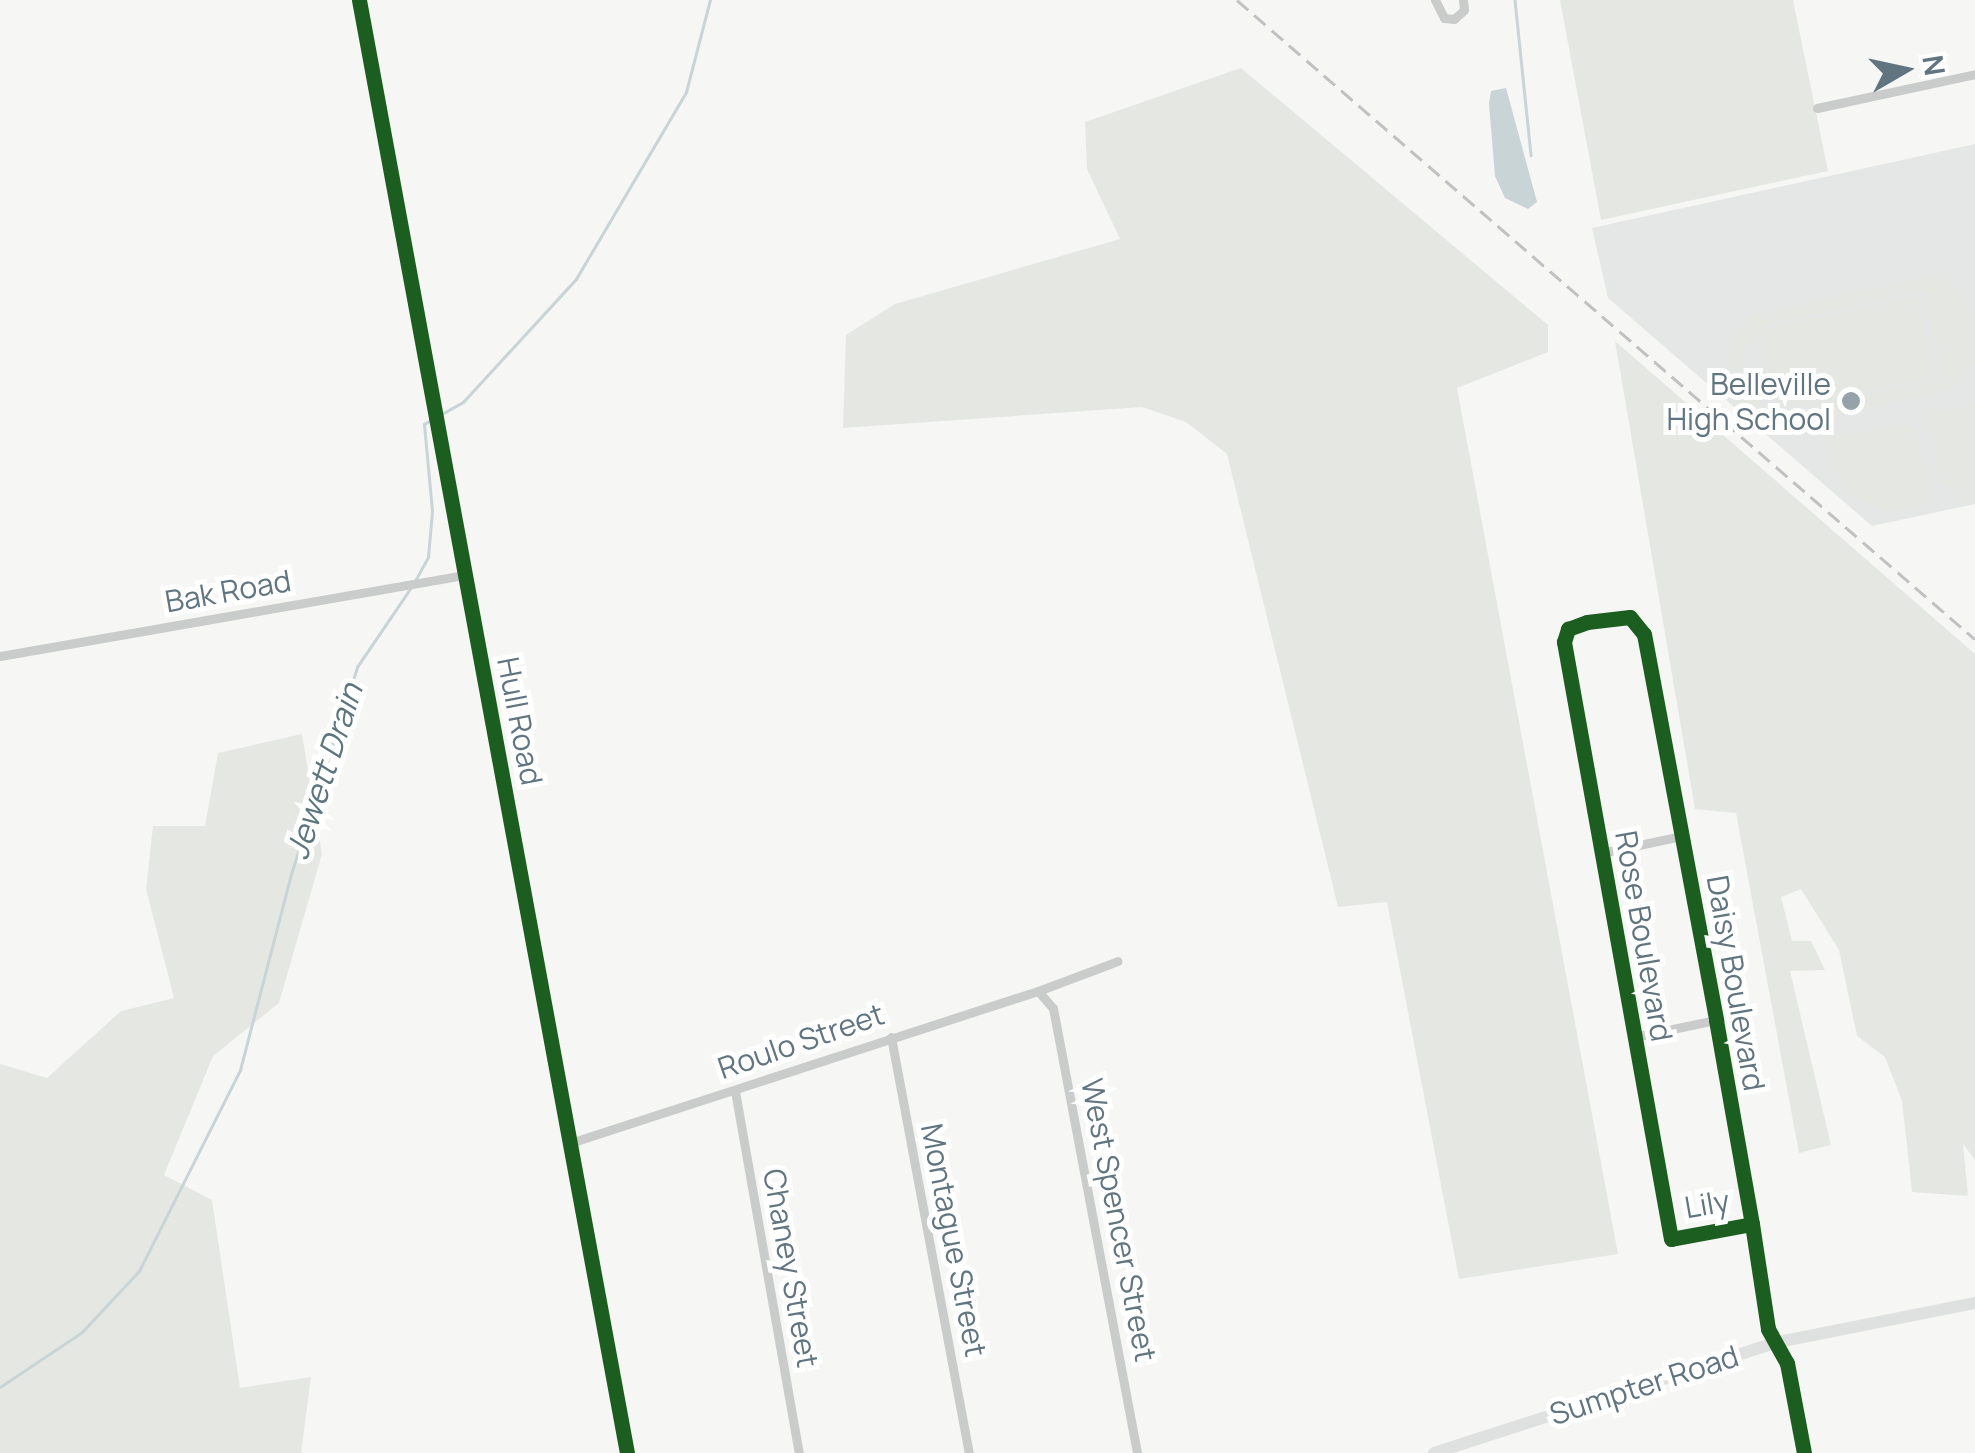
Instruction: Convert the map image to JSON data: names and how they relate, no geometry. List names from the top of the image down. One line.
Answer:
{"streets":{"street":["Bak Road","Hull Road","Rose Boulevard","Daisy Boulevard","Roulo Street","Lily","West Spencer Street","Montague Street","Chaney Street","Sumpter Road"]},"crossings":[["Bak Road","Hull Road"],["Hull Road","Roulo Street"],["Rose Boulevard","Daisy Boulevard"],["Rose Boulevard","Lily"],["Daisy Boulevard","Lily"],["Daisy Boulevard","Sumpter Road"],["Roulo Street","West Spencer Street"],["Roulo Street","Montague Street"],["Roulo Street","Chaney Street"]],"water":["Jewett Drain"],"places":["Belleville High School"],"north":"right"}
